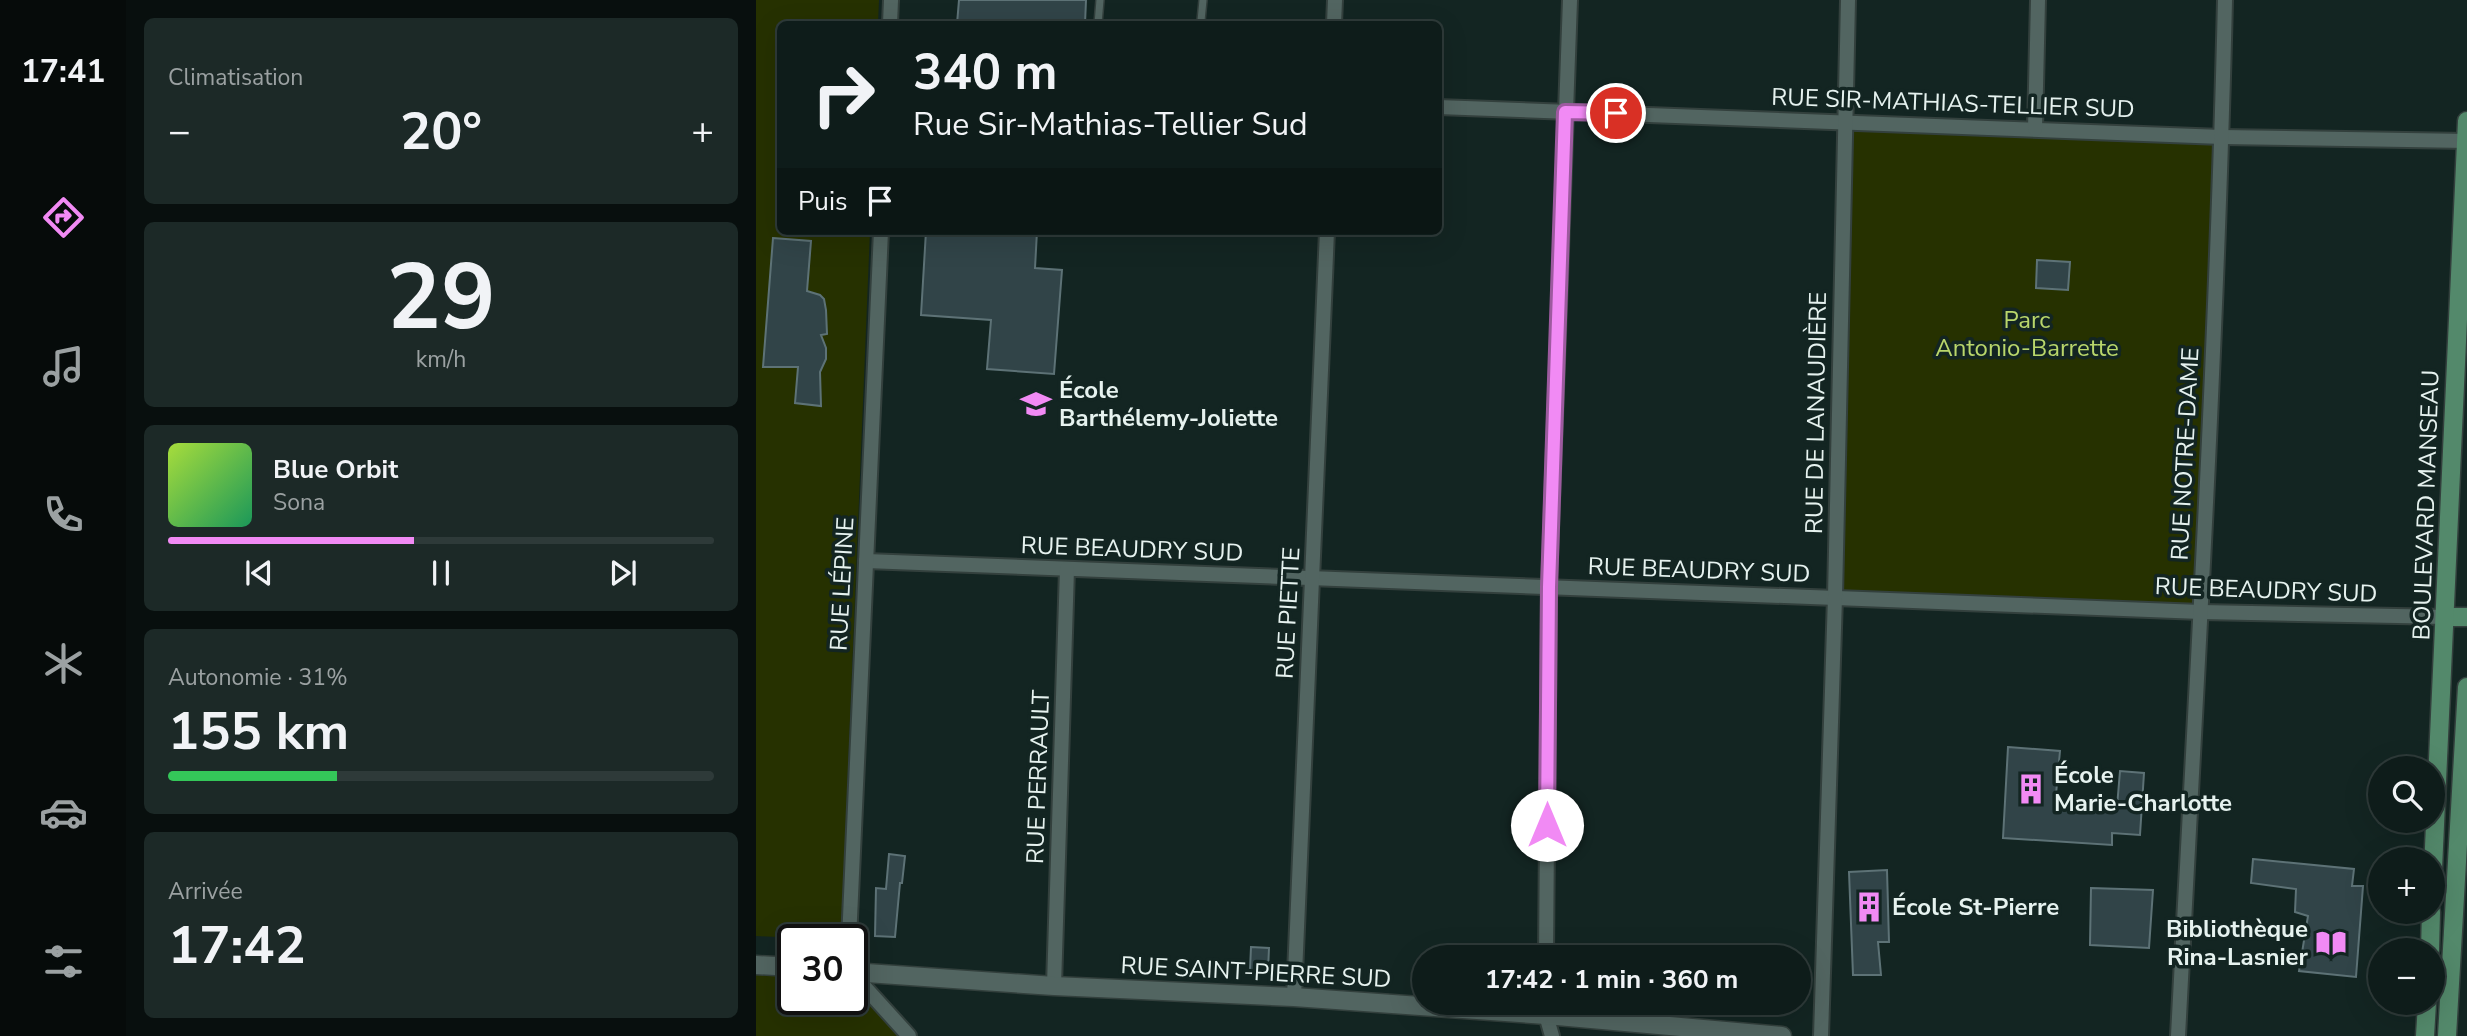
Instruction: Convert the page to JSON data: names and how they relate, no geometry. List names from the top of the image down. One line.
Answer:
{"streets":{"main road":["BOULEVARD MANSEAU"],"street":["RUE SIR-MATHIAS-TELLIER SUD","RUE DE LANAUDIÈRE","RUE NOTRE-DAME","RUE BEAUDRY SUD","RUE LÉPINE","RUE PIETTE","RUE PERRAULT","RUE SAINT-PIERRE SUD"]},"crossings":[["RUE SIR-MATHIAS-TELLIER SUD","RUE DE LANAUDIÈRE"],["RUE SIR-MATHIAS-TELLIER SUD","RUE NOTRE-DAME"],["RUE SIR-MATHIAS-TELLIER SUD","BOULEVARD MANSEAU"],["RUE DE LANAUDIÈRE","RUE BEAUDRY SUD"],["RUE NOTRE-DAME","RUE BEAUDRY SUD"],["BOULEVARD MANSEAU","RUE BEAUDRY SUD"],["RUE BEAUDRY SUD","RUE LÉPINE"],["RUE BEAUDRY SUD","RUE PIETTE"],["RUE BEAUDRY SUD","RUE PERRAULT"],["RUE PIETTE","RUE SAINT-PIERRE SUD"],["RUE PERRAULT","RUE SAINT-PIERRE SUD"]],"parks":["Parc Antonio-Barrette"],"places":{"school or university":["École Barthélemy-Joliette"],"building":["École Marie-Charlotte","École St-Pierre"],"library":["Bibliothèque Rina-Lasnier"]},"page":{"tabs":"17:41","tile":["Climatisation",["29","km/h"],["Autonomie · 31%","155 km"],["Arrivée","17:42"]],"turn":["340 m","Rue Sir-Mathias-Tellier Sud"],"heat":["−","20°","+"],"then":"Puis","song":["Blue Orbit","Sona"],"map_buttons":["+","−"],"limit":"30","trip":"17:42 · 1 min · 360 m"}}
